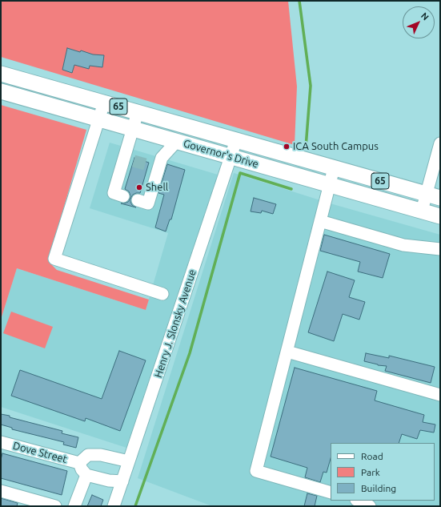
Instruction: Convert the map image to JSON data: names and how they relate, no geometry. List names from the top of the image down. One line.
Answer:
{"streets":{"main road":["65","Governor's Drive"],"street":["Henry J. Slonsky Avenue","Dove Street"]},"crossings":[["Governor's Drive","Henry J. Slonsky Avenue"],["Henry J. Slonsky Avenue","Dove Street"]],"places":["ICA South Campus","Shell"],"legend":["Road","Park","Building"],"north":"top right"}
